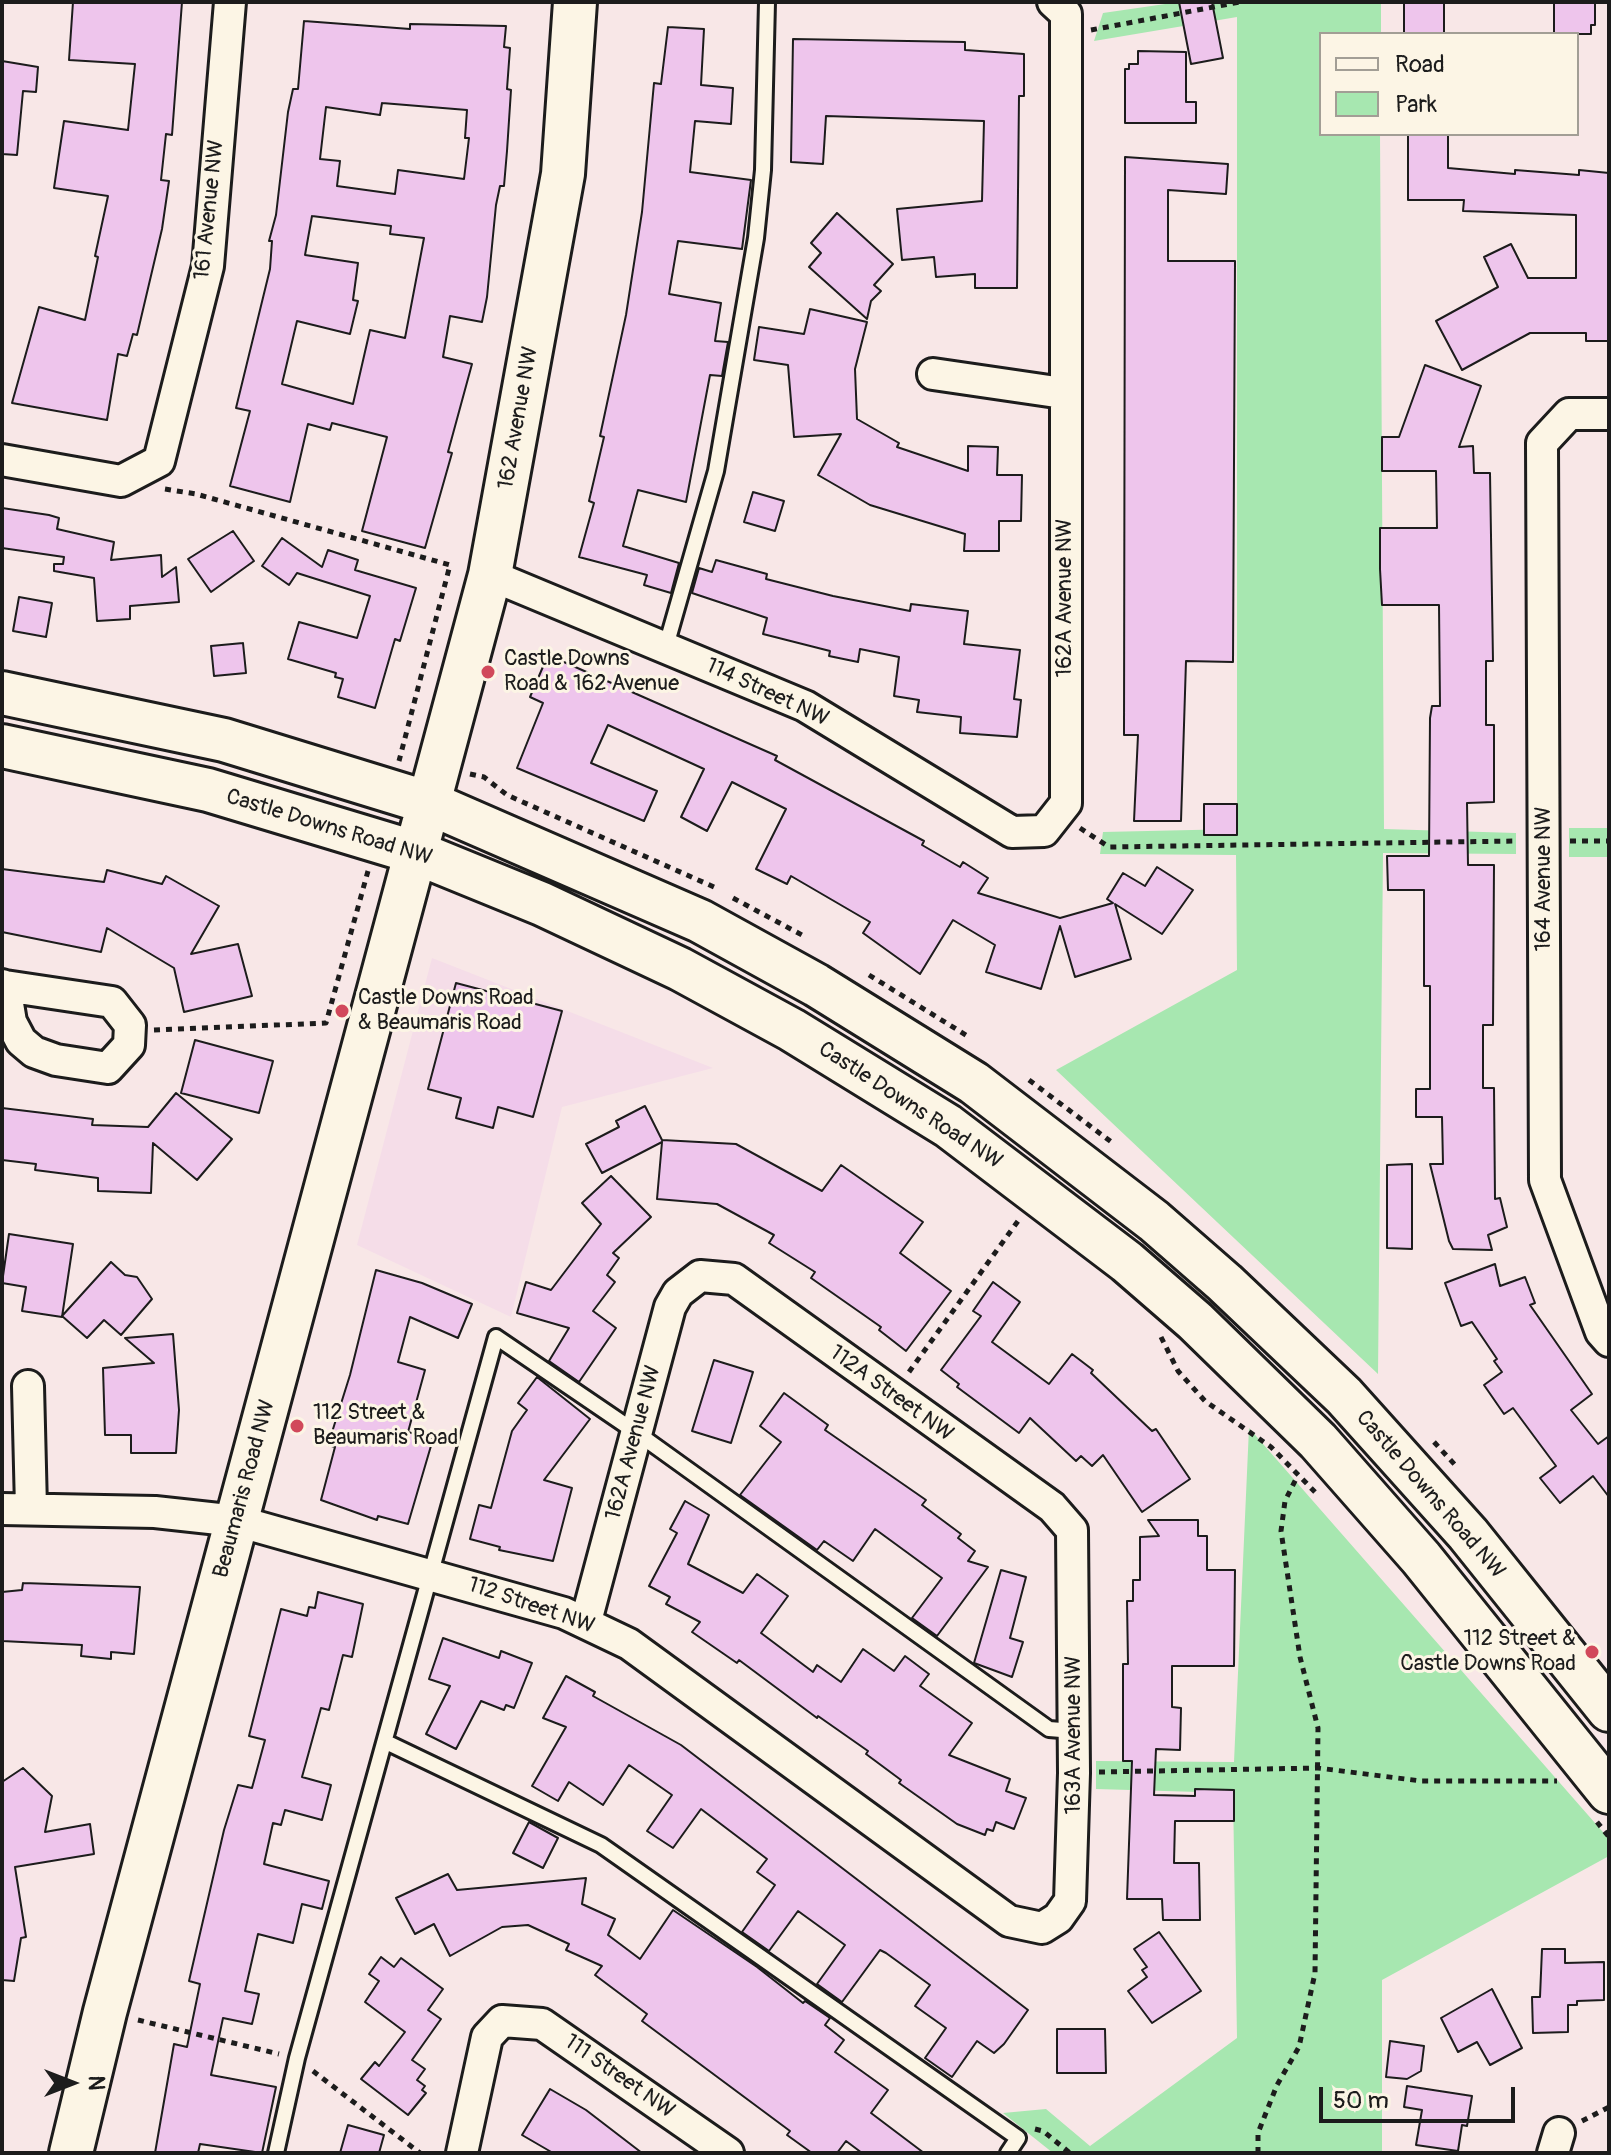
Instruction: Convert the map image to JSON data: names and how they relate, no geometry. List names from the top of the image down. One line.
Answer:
{"streets":{"main road":["162 Avenue NW","Castle Downs Road NW","Beaumaris Road NW"],"street":["161 Avenue NW","162A Avenue NW","114 Street NW","164 Avenue NW","112A Street NW","112 Street NW","163A Avenue NW","111 Street NW"]},"crossings":[["162 Avenue NW","114 Street NW"],["162 Avenue NW","Castle Downs Road NW"],["162 Avenue NW","Beaumaris Road NW"],["162A Avenue NW","114 Street NW"],["162A Avenue NW","112A Street NW"],["162A Avenue NW","112 Street NW"],["Castle Downs Road NW","Beaumaris Road NW"],["112A Street NW","163A Avenue NW"],["Beaumaris Road NW","112 Street NW"],["112 Street NW","163A Avenue NW"]],"places":["Castle Downs Road & 162 Avenue","Castle Downs Road & Beaumaris Road","112 Street & Beaumaris Road","112 Street & Castle Downs Road"],"legend":["Road","Park"],"scale_bar":"50 m","north":"right"}
